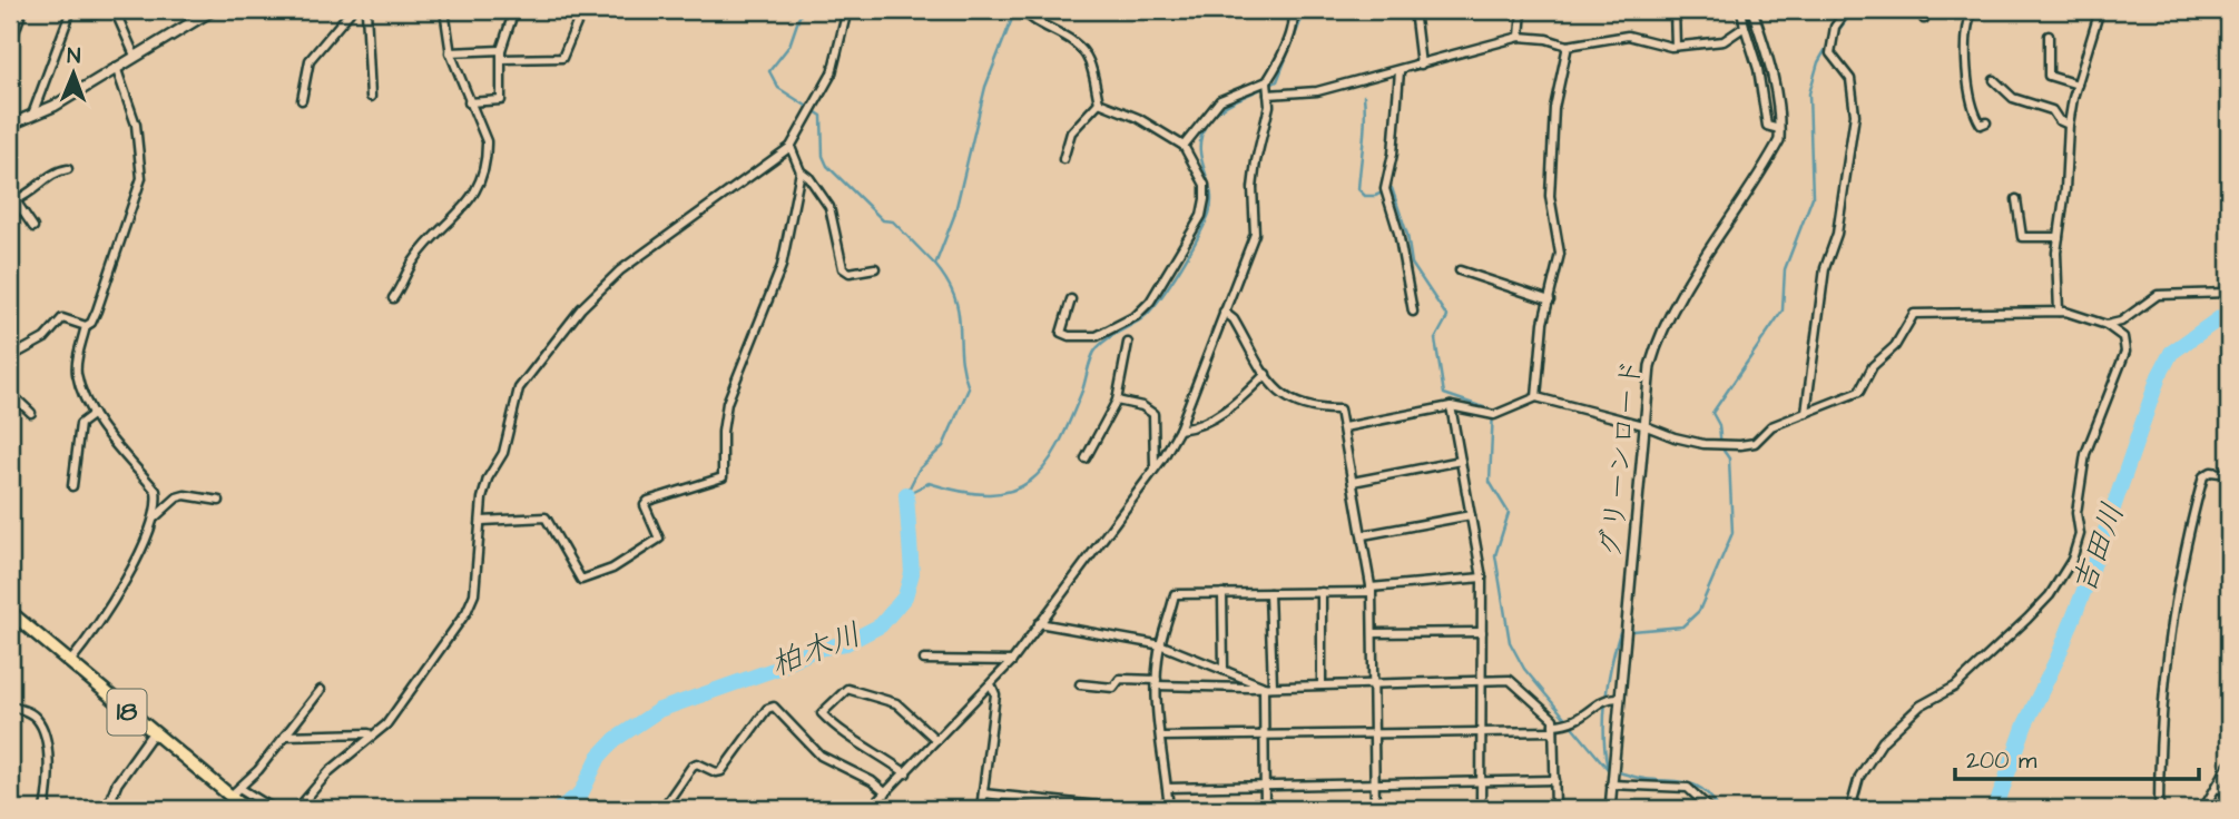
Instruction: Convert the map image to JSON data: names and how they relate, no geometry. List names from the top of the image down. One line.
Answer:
{"streets":{"highway":["18"],"street":["グリーンロード"]},"water":["吉田川","柏木川"],"scale_bar":"200 m","north":"top"}
